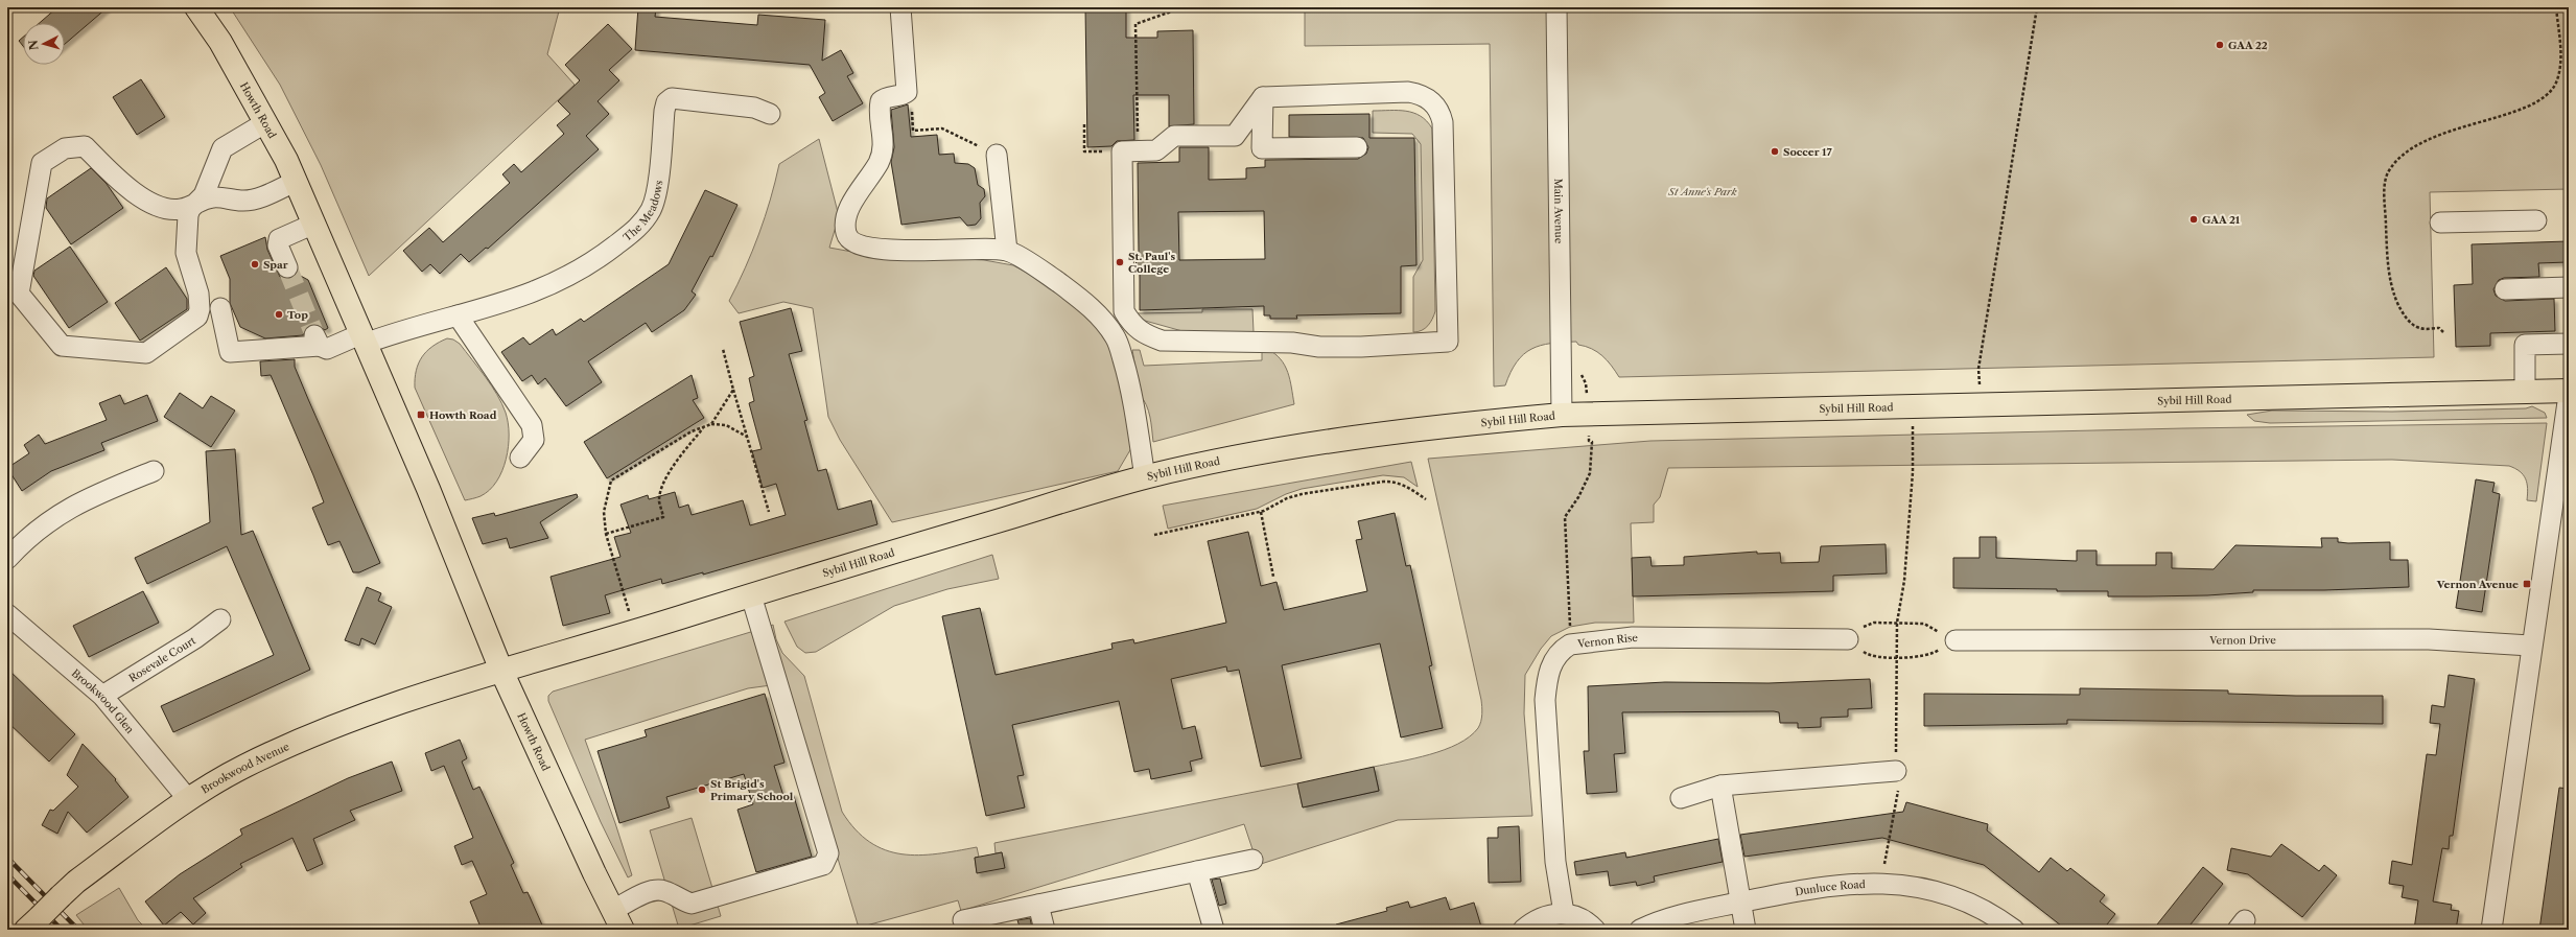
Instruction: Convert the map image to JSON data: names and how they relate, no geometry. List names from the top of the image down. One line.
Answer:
{"streets":{"main road":["Howth Road","Sybil Hill Road","Brookwood Avenue"],"street":["The Meadows","Main Avenue","Vernon Drive","Vernon Rise","Rosevale Court","Brookwood Glen","Dunluce Road"]},"crossings":[["Howth Road","The Meadows"],["Howth Road","Sybil Hill Road"],["Howth Road","Brookwood Avenue"],["Main Avenue","Sybil Hill Road"],["Sybil Hill Road","Brookwood Avenue"],["Rosevale Court","Brookwood Glen"],["Brookwood Glen","Brookwood Avenue"]],"parks":["St Anne's Park"],"places":{"other":["GAA 22","Soccer 17","GAA 21","St. Paul's College","Spar","Top","St Brigid's Primary School"],"transit":["Howth Road","Vernon Avenue"]},"north":"left"}
